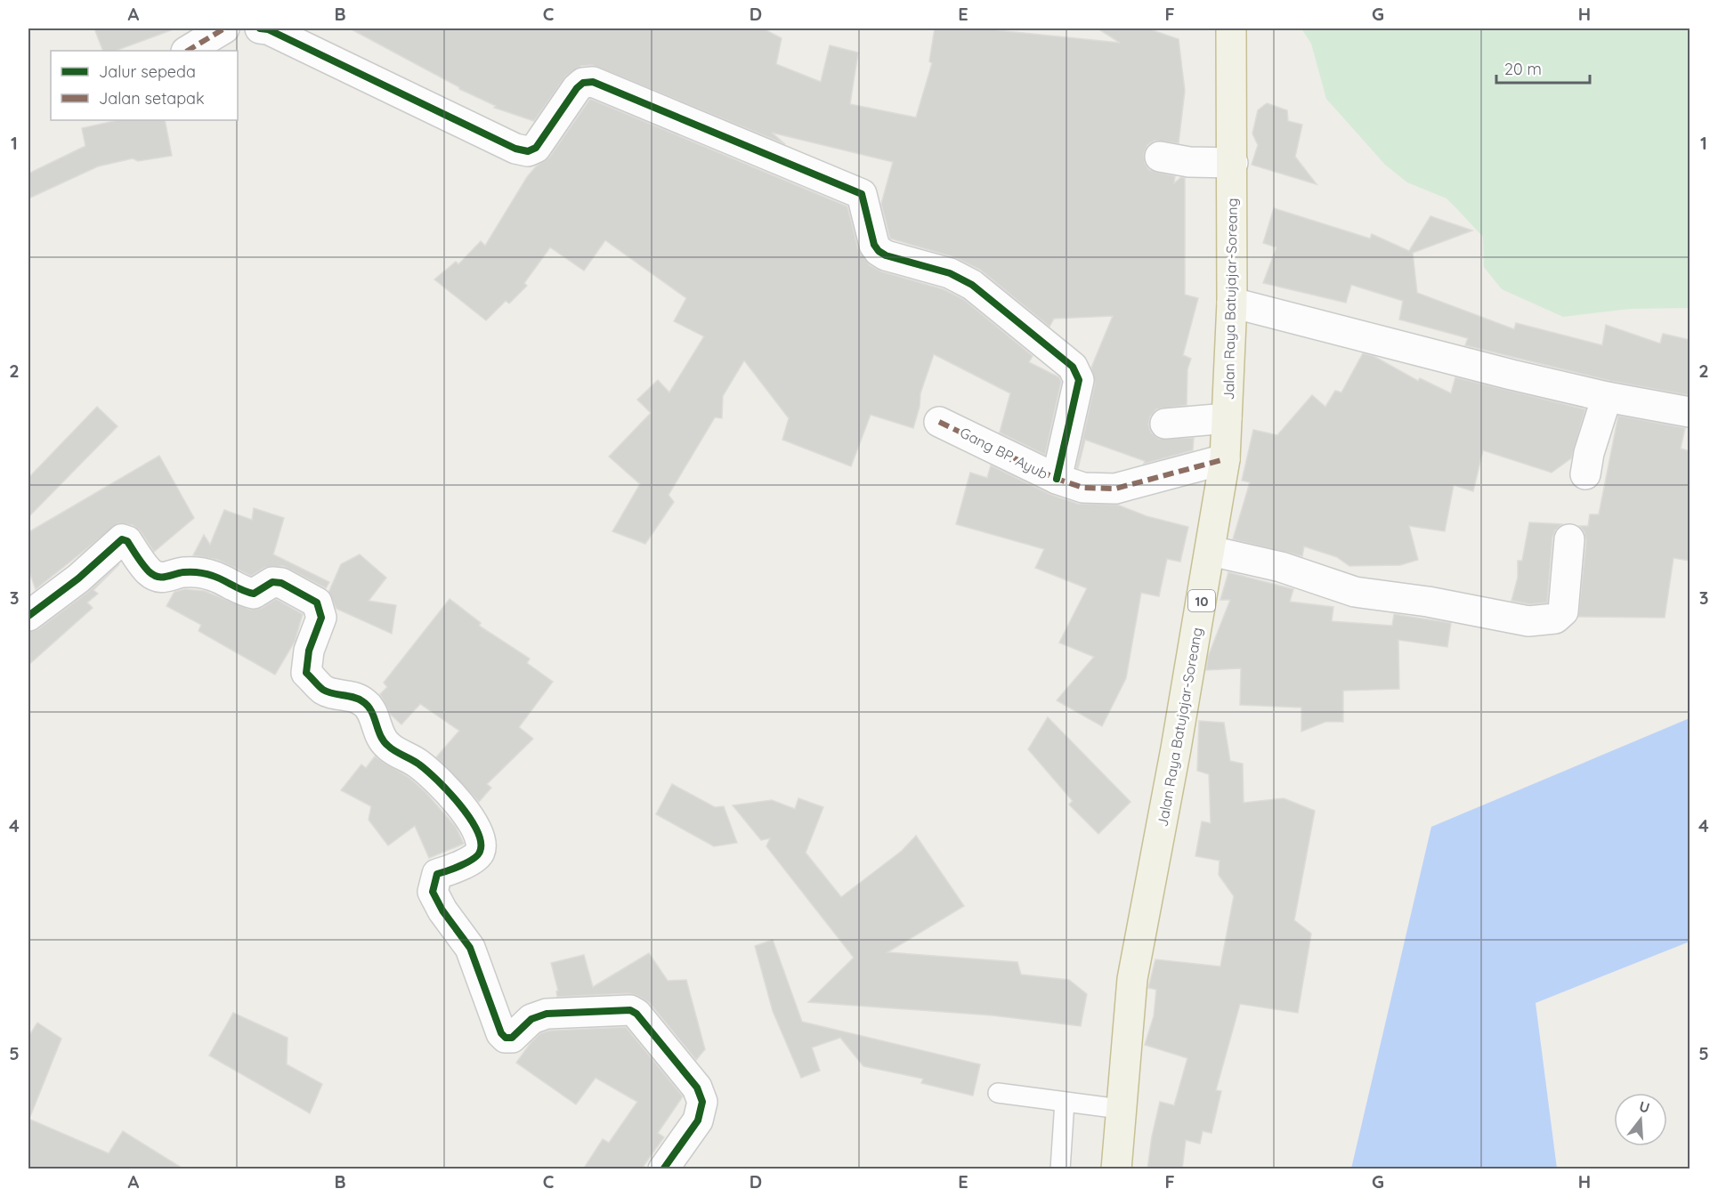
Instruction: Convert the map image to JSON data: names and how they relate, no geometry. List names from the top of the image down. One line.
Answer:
{"streets":{"highway":["Jalan Raya Batujajar-Soreang","10"],"street":["Gang BP. Ayub"]},"crossings":[["Jalan Raya Batujajar-Soreang","Gang BP. Ayub"]],"legend":["Jalur sepeda","Jalan setapak"],"scale_bar":"20 m","north":"top","grid":{"columns":["A","B","C","D","E","F","G","H"],"rows":["1","2","3","4","5"]}}
